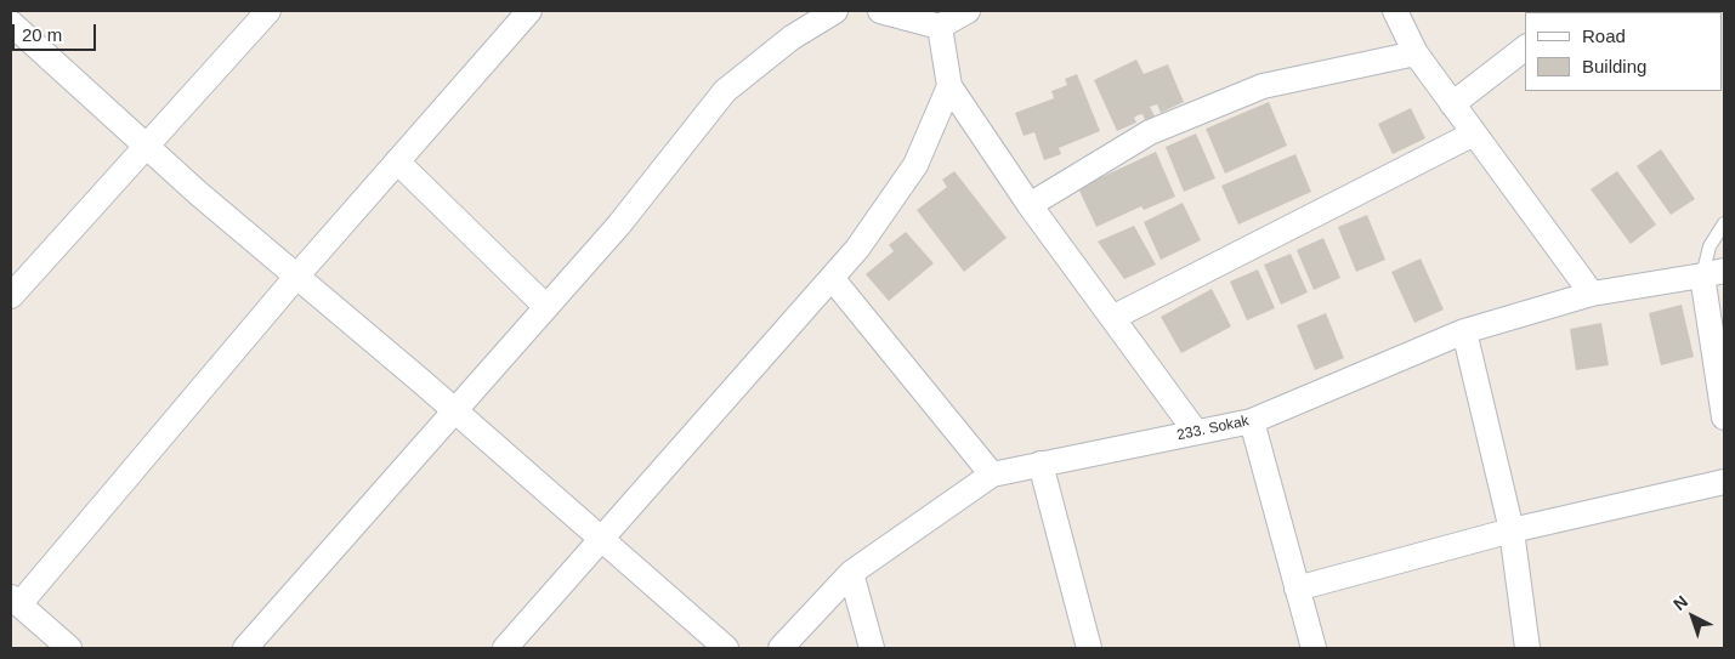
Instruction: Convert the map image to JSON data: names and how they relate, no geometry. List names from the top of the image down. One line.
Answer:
{"streets":{"street":["233. Sokak"]},"legend":["Road","Building"],"scale_bar":"20 m","north":"top left"}
